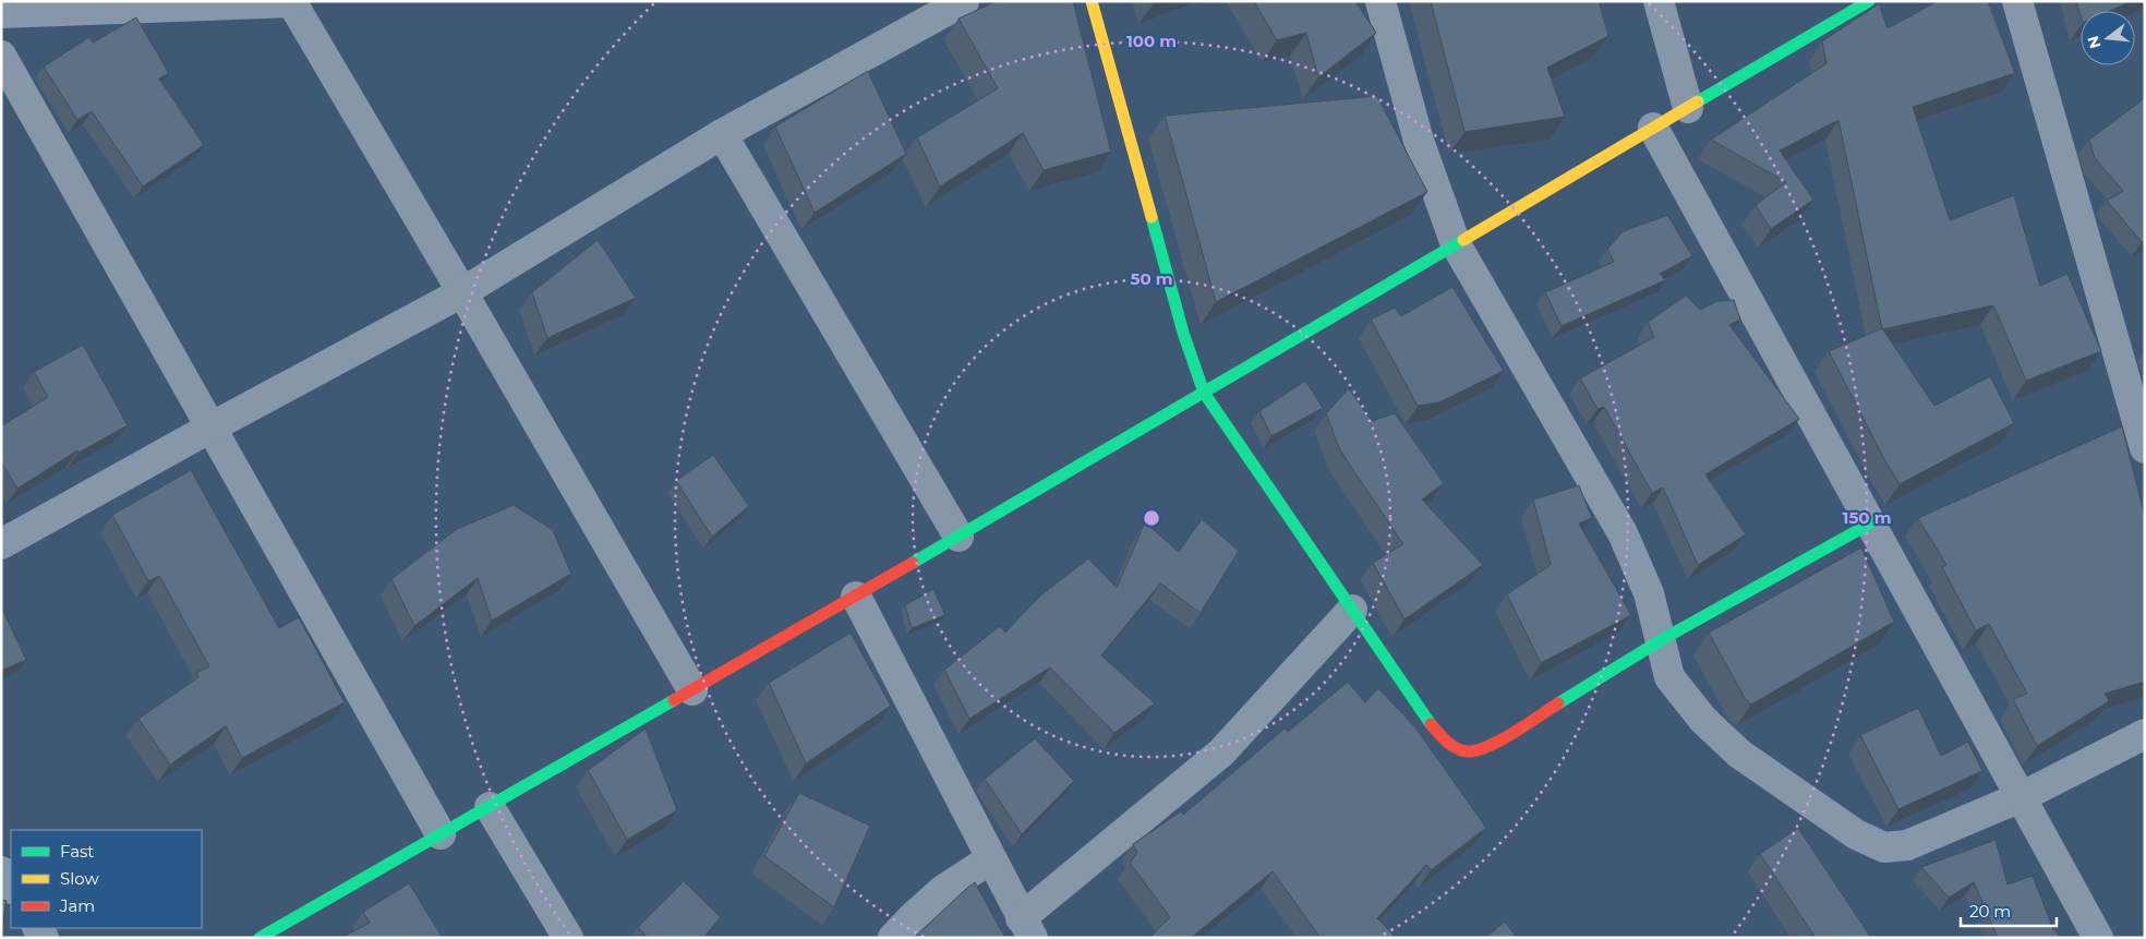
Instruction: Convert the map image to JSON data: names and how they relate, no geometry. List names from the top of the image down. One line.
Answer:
{"legend":["Fast","Slow","Jam"],"scale_bar":"20 m","north":"left","rings":["100 m","50 m","150 m"]}
